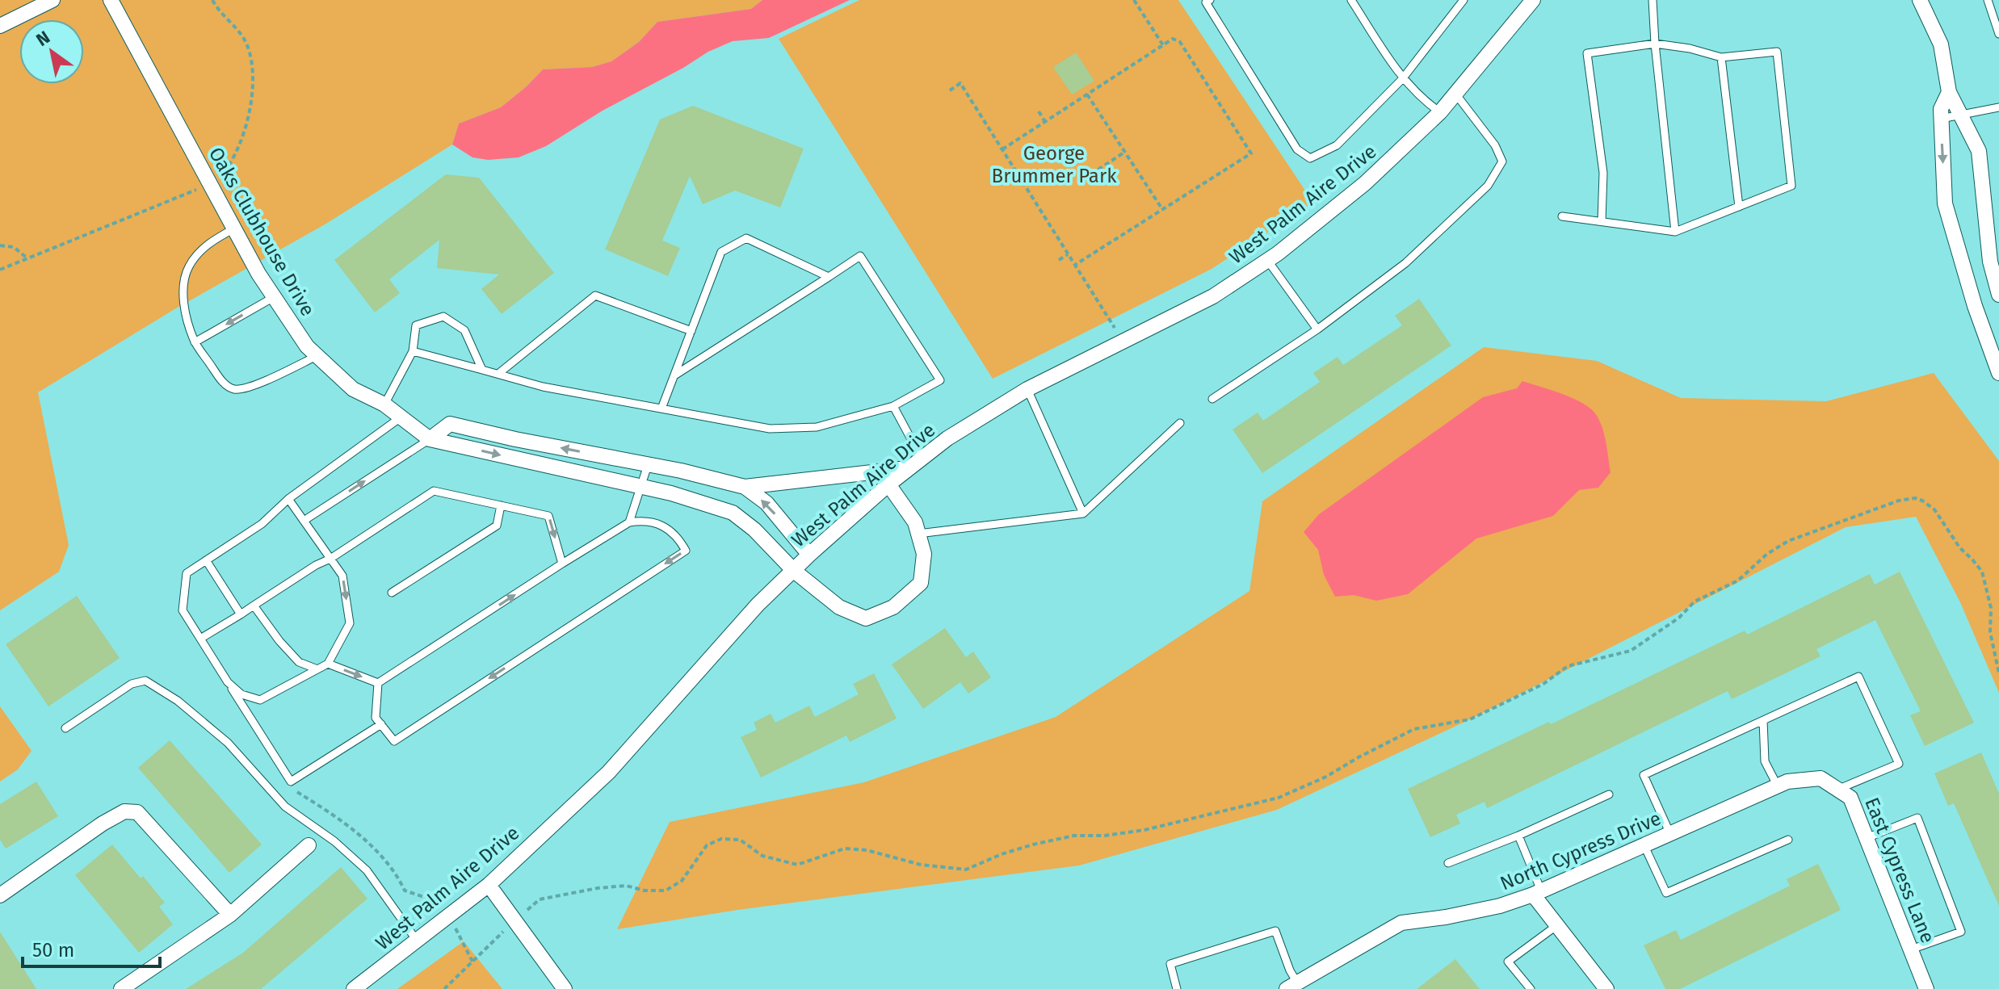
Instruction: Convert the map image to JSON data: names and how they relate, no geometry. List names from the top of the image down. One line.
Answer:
{"streets":{"street":["West Palm Aire Drive","Oaks Clubhouse Drive","North Cypress Drive","East Cypress Lane"]},"crossings":[["West Palm Aire Drive","Oaks Clubhouse Drive"],["North Cypress Drive","East Cypress Lane"]],"parks":["George Brummer Park"],"scale_bar":"50 m","north":"top left"}
